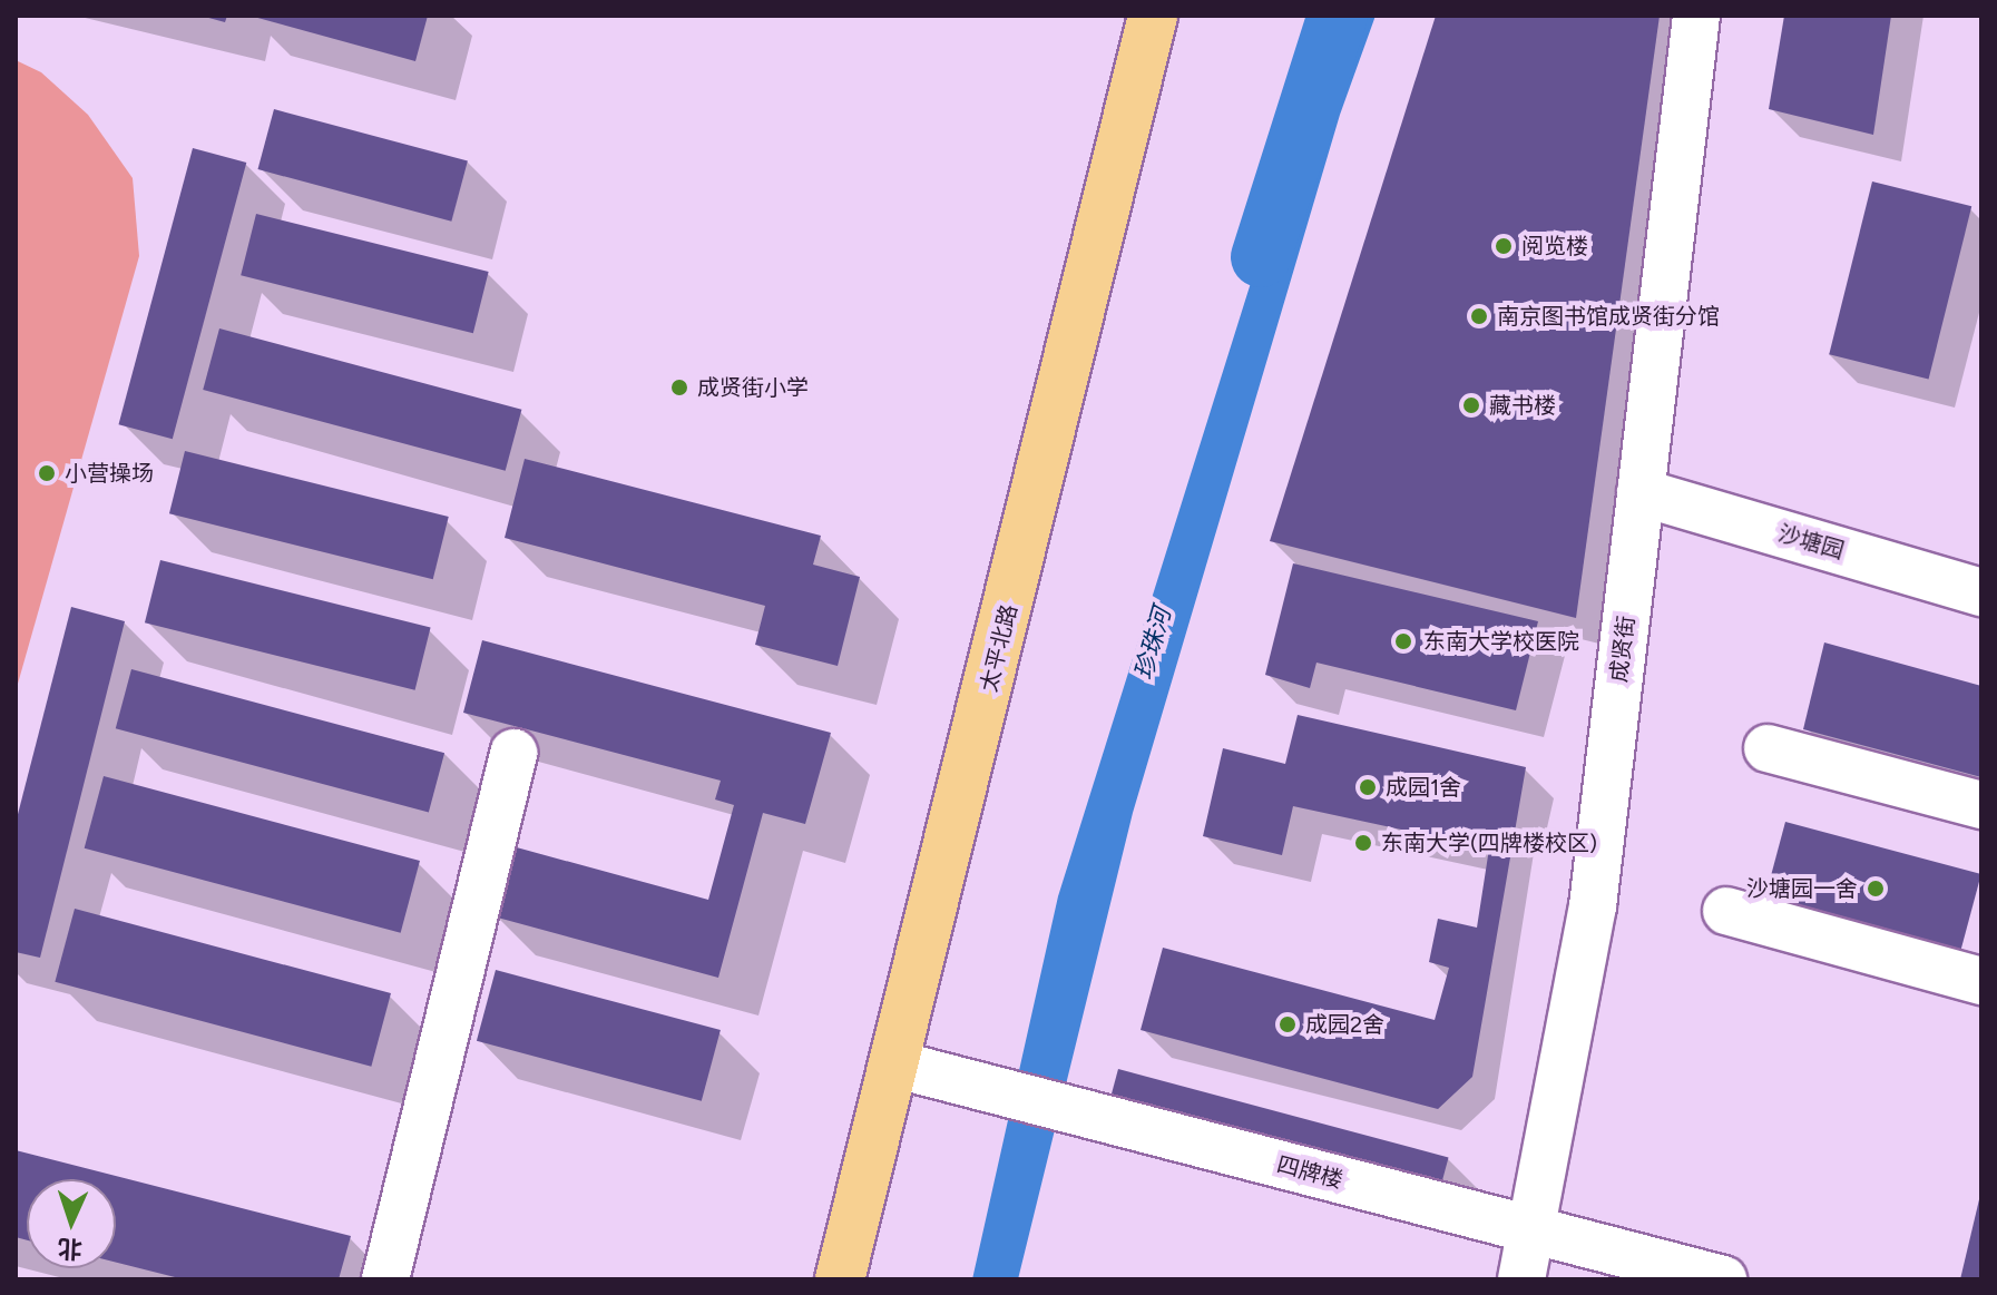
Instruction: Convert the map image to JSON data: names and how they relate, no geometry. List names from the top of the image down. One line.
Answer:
{"streets":{"main road":["太平北路"],"street":["沙塘园","成贤街","四牌楼"]},"crossings":[["沙塘园","成贤街"],["太平北路","四牌楼"],["成贤街","四牌楼"]],"water":["珍珠河"],"places":["阅览楼","南京图书馆成贤街分馆","成贤街小学","藏书楼","小营操场","东南大学校医院","成园1舍","东南大学(四牌楼校区)","沙塘园一舍","成园2舍"],"north":"bottom"}
